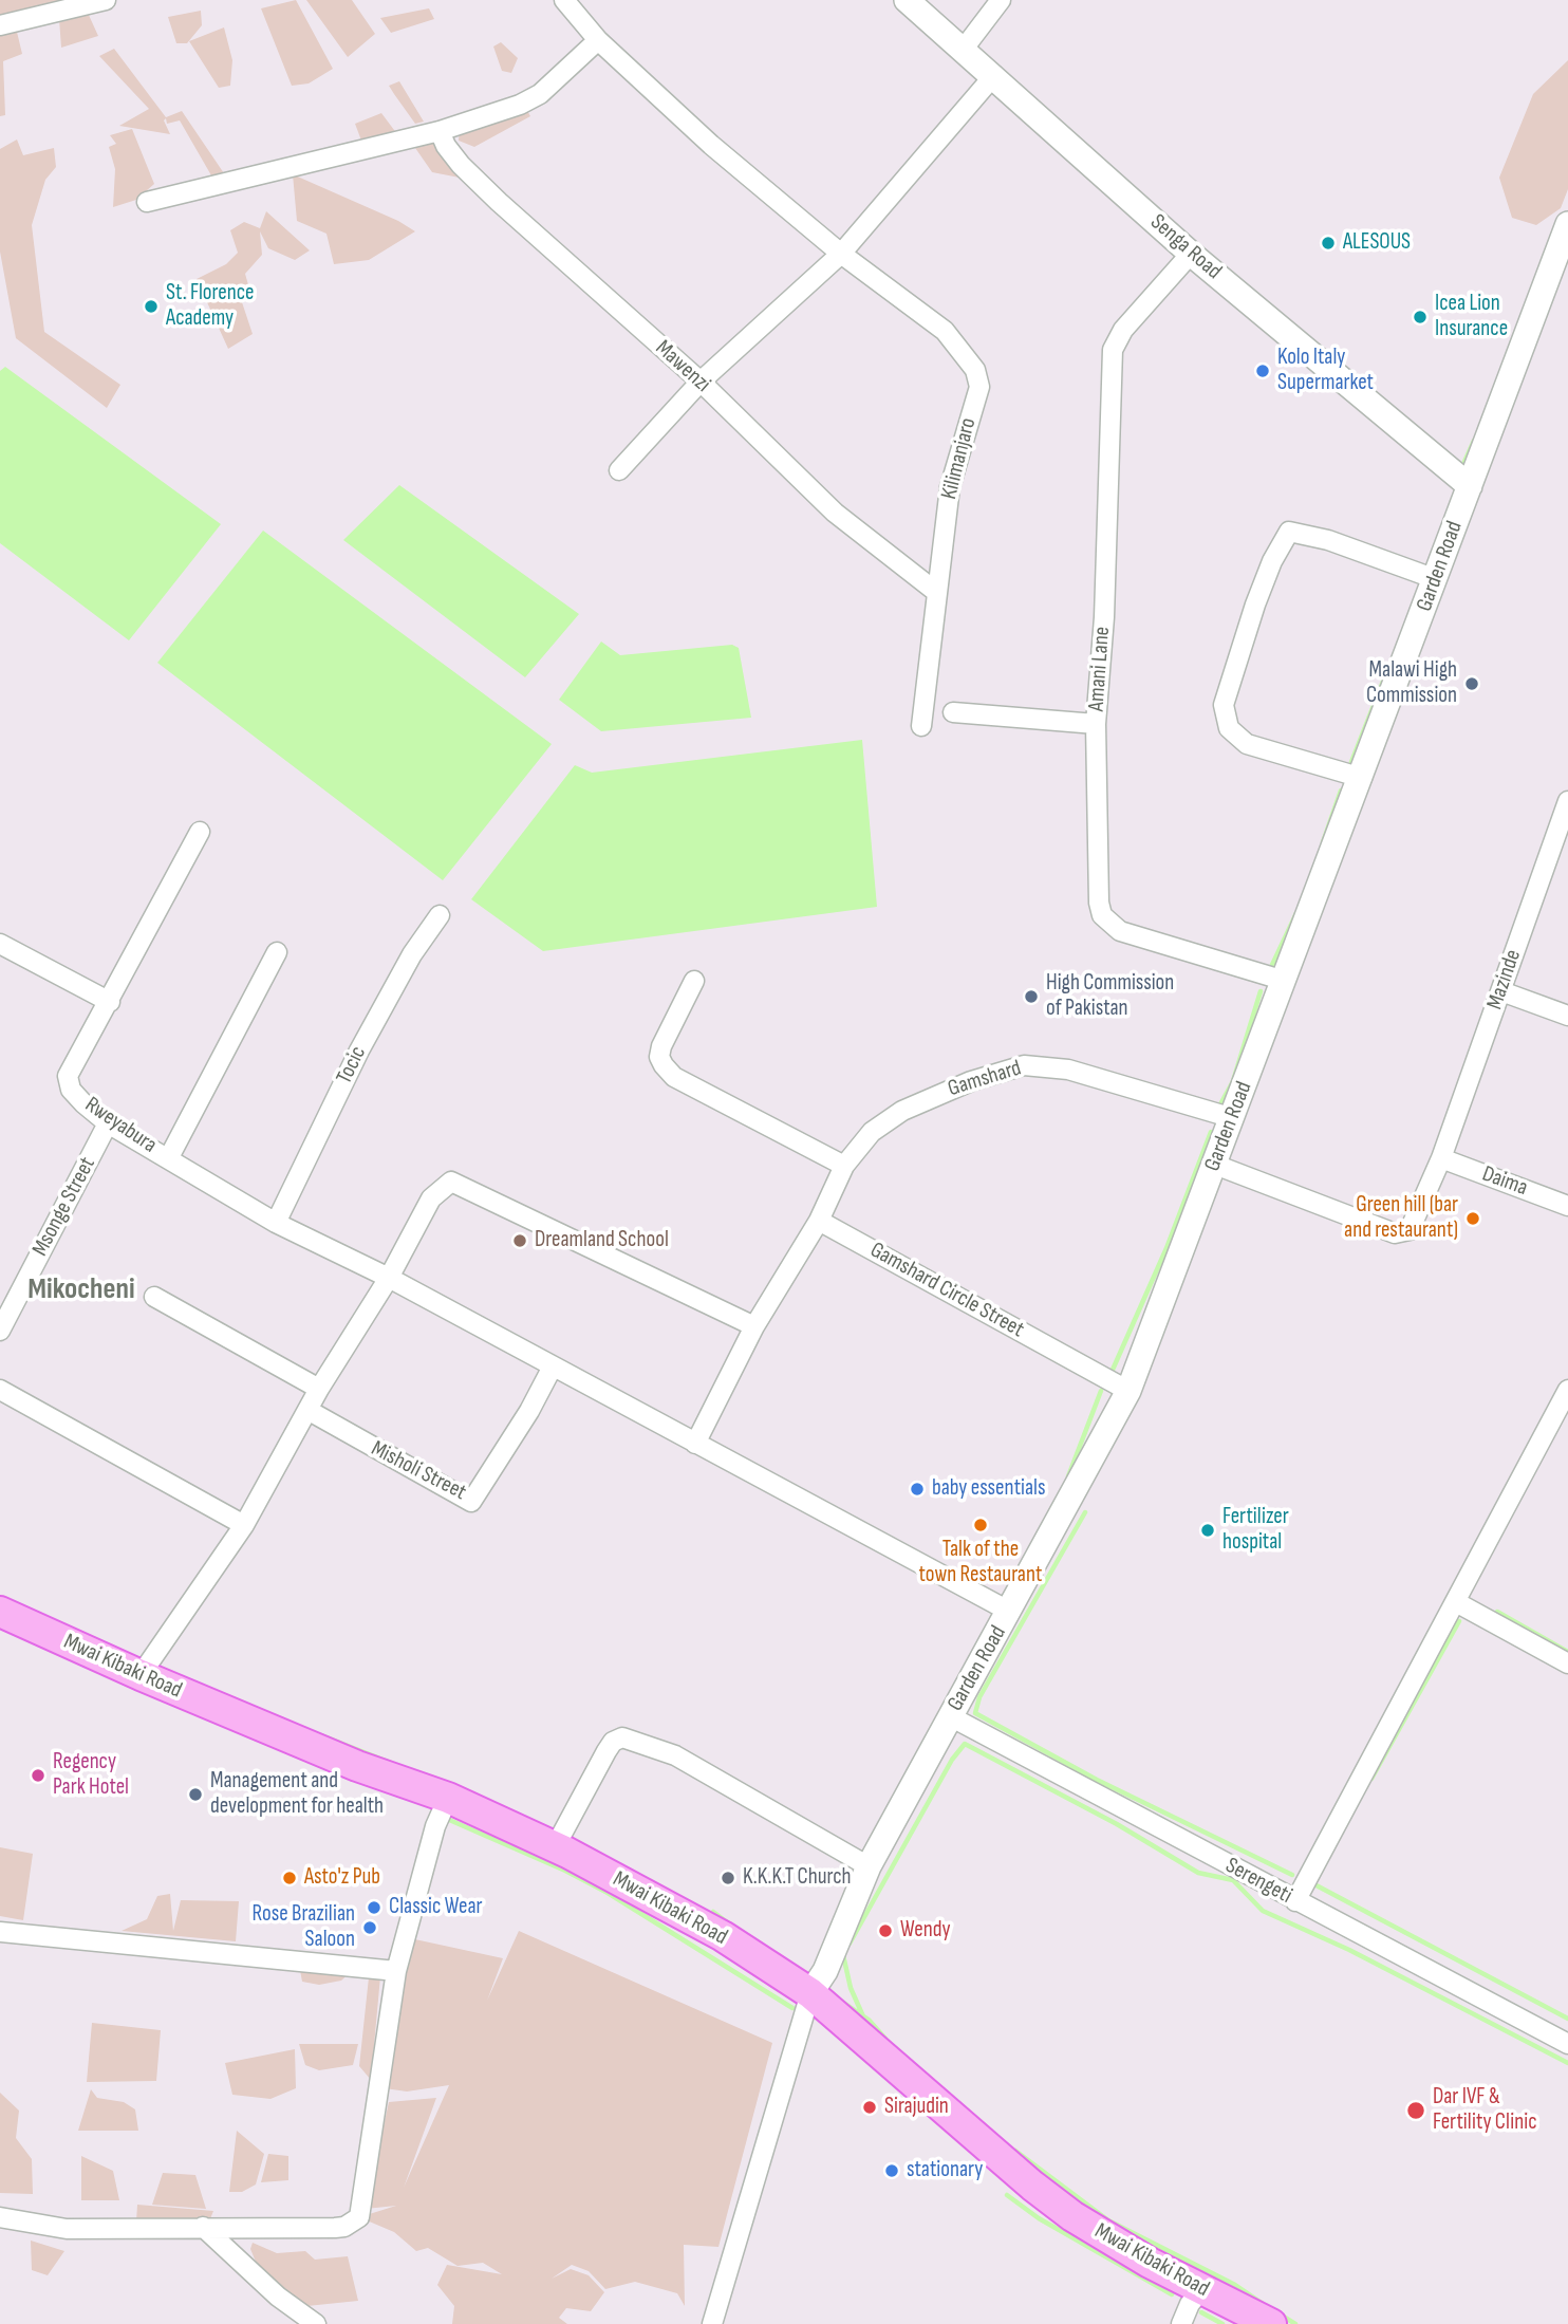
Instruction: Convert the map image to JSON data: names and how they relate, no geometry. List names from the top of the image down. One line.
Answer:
{"streets":{"main road":["Mwai Kibaki Road"],"street":["Senga Road","Mawenzi","Kilimanjaro","Garden Road","Amani Lane","Mazinde","Tocic","Gamshard","Rweyabura","Daima","Msonge Street","Gamshard Circle Street","Misholi Street","Serengeti"]},"crossings":[["Senga Road","Garden Road"],["Senga Road","Amani Lane"],["Mawenzi","Kilimanjaro"],["Garden Road","Amani Lane"],["Garden Road","Mazinde"],["Garden Road","Gamshard"],["Garden Road","Rweyabura"],["Garden Road","Gamshard Circle Street"],["Garden Road","Mwai Kibaki Road"],["Garden Road","Serengeti"],["Mazinde","Daima"],["Tocic","Rweyabura"],["Rweyabura","Msonge Street"],["Rweyabura","Misholi Street"]],"districts":["Mikocheni"],"places":["ALESOUS","St. Florence Academy","Icea Lion Insurance","Kolo Italy Supermarket","Malawi High Commission","High Commission of Pakistan","Green hill (bar and restaurant)","Dreamland School","baby essentials","Talk of the town Restaurant","Fertilizer hospital","Regency Park Hotel","Management and development for health","Asto'z Pub","K.K.K.T Church","Classic Wear","Rose Brazilian Saloon","Wendy","Sirajudin","Dar IVF & Fertility Clinic","stationary"]}
